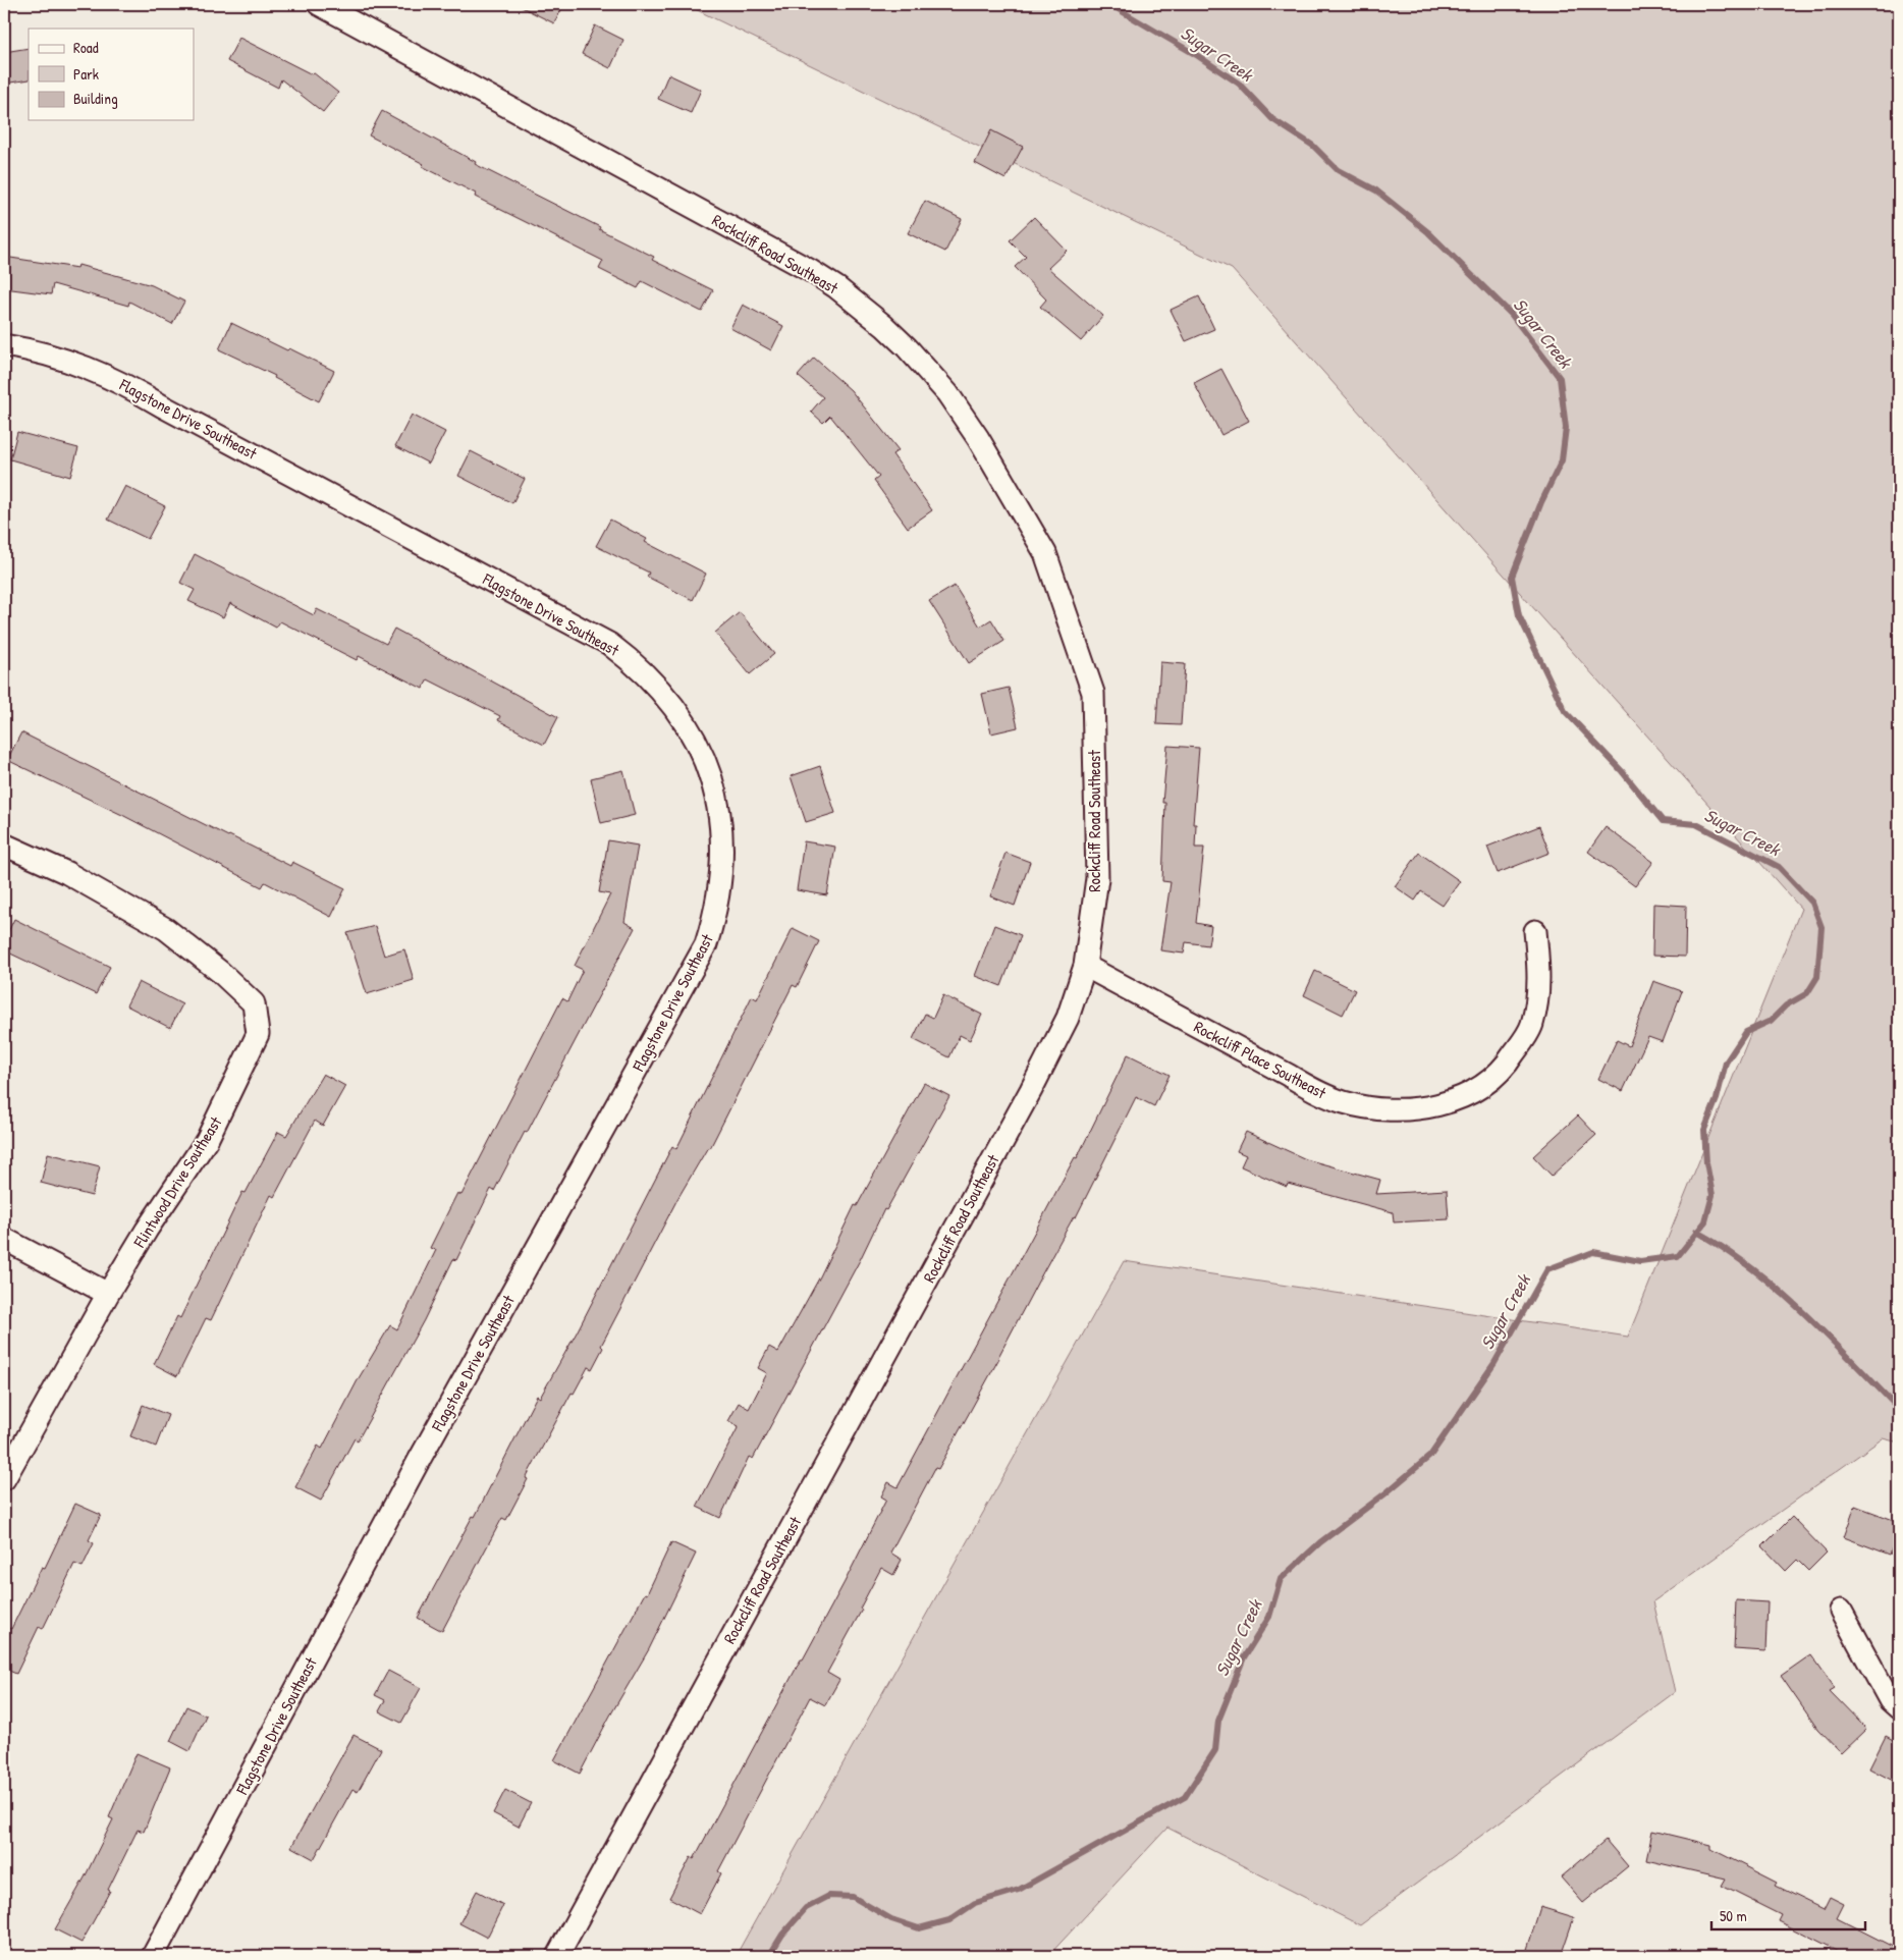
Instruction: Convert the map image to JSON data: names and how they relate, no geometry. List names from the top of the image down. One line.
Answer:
{"streets":{"street":["Rockcliff Road Southeast","Flagstone Drive Southeast","Rockcliff Place Southeast","Flintwood Drive Southeast"]},"crossings":[["Rockcliff Road Southeast","Rockcliff Place Southeast"]],"water":["Sugar Creek"],"legend":["Road","Park","Building"],"scale_bar":"50 m"}
